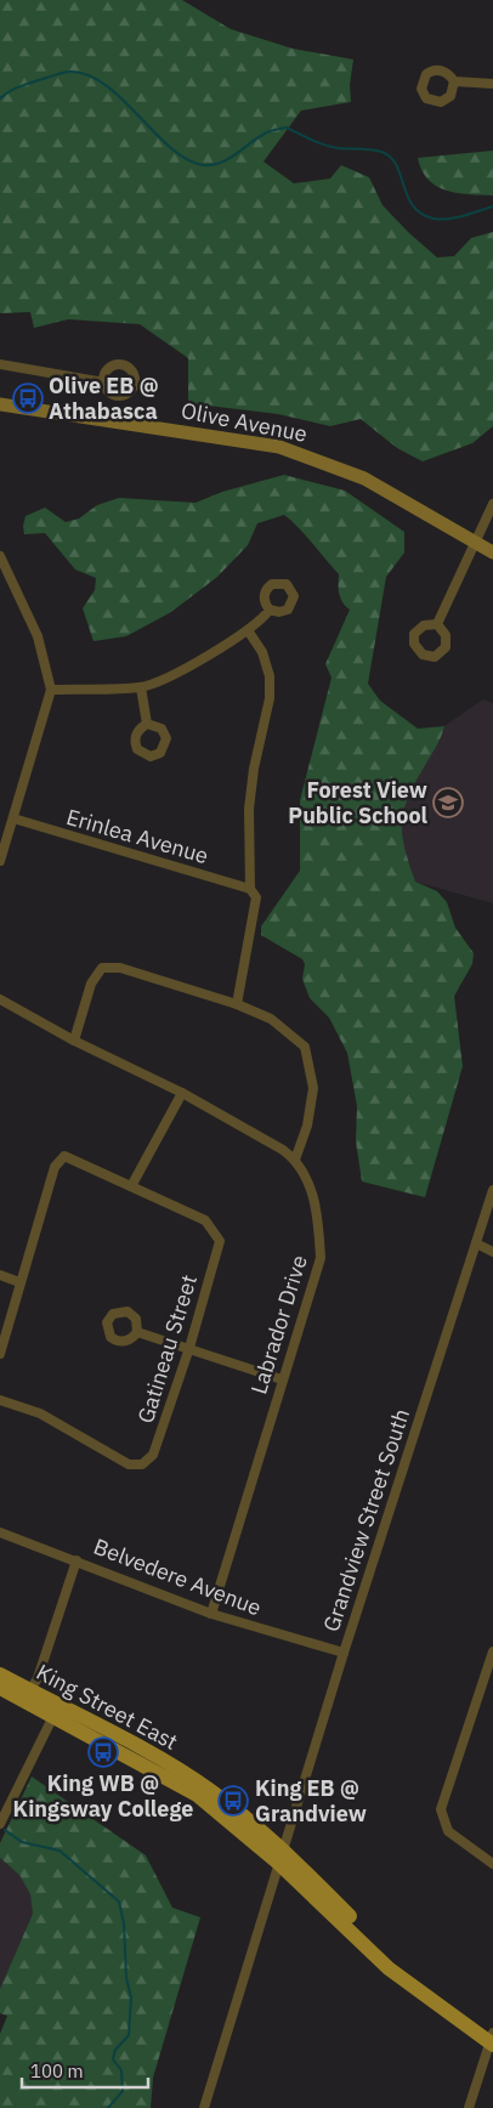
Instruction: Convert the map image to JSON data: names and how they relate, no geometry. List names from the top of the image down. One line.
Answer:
{"streets":{"main road":["Olive Avenue","King Street East"],"street":["Erinlea Avenue","Labrador Drive","Gatineau Street","Grandview Street South","Belvedere Avenue"]},"crossings":[["Labrador Drive","Belvedere Avenue"],["Grandview Street South","Belvedere Avenue"],["Grandview Street South","King Street East"]],"places":{"bus stop":["Olive EB @ Athabasca","King WB @ Kingsway College","King EB @ Grandview"],"school or university":["Forest View Public School"]},"scale_bar":"100 m"}
